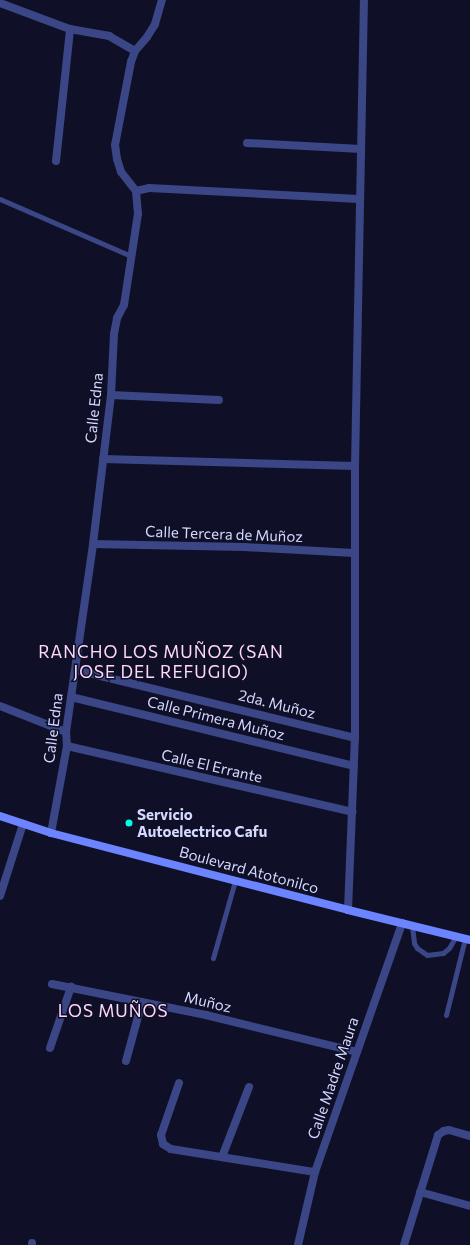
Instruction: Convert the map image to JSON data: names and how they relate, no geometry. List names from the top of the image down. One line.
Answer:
{"streets":{"street":["Calle Edna","Calle Tercera de Muñoz","2da. Muñoz","Calle Primera Muñoz","Calle El Errante","Boulevard Atotonilco","Muñoz","Calle Madre Maura"]},"crossings":[["Calle Edna","Calle Tercera de Muñoz"],["Calle Edna","2da. Muñoz"],["Calle Edna","Calle Primera Muñoz"],["Calle Edna","Calle El Errante"],["Calle Edna","Boulevard Atotonilco"],["Boulevard Atotonilco","Calle Madre Maura"],["Muñoz","Calle Madre Maura"]],"districts":["RANCHO LOS MUÑOZ (SAN JOSE DEL REFUGIO)","LOS MUÑOS"],"places":["Servicio Autoelectrico Cafu"]}
